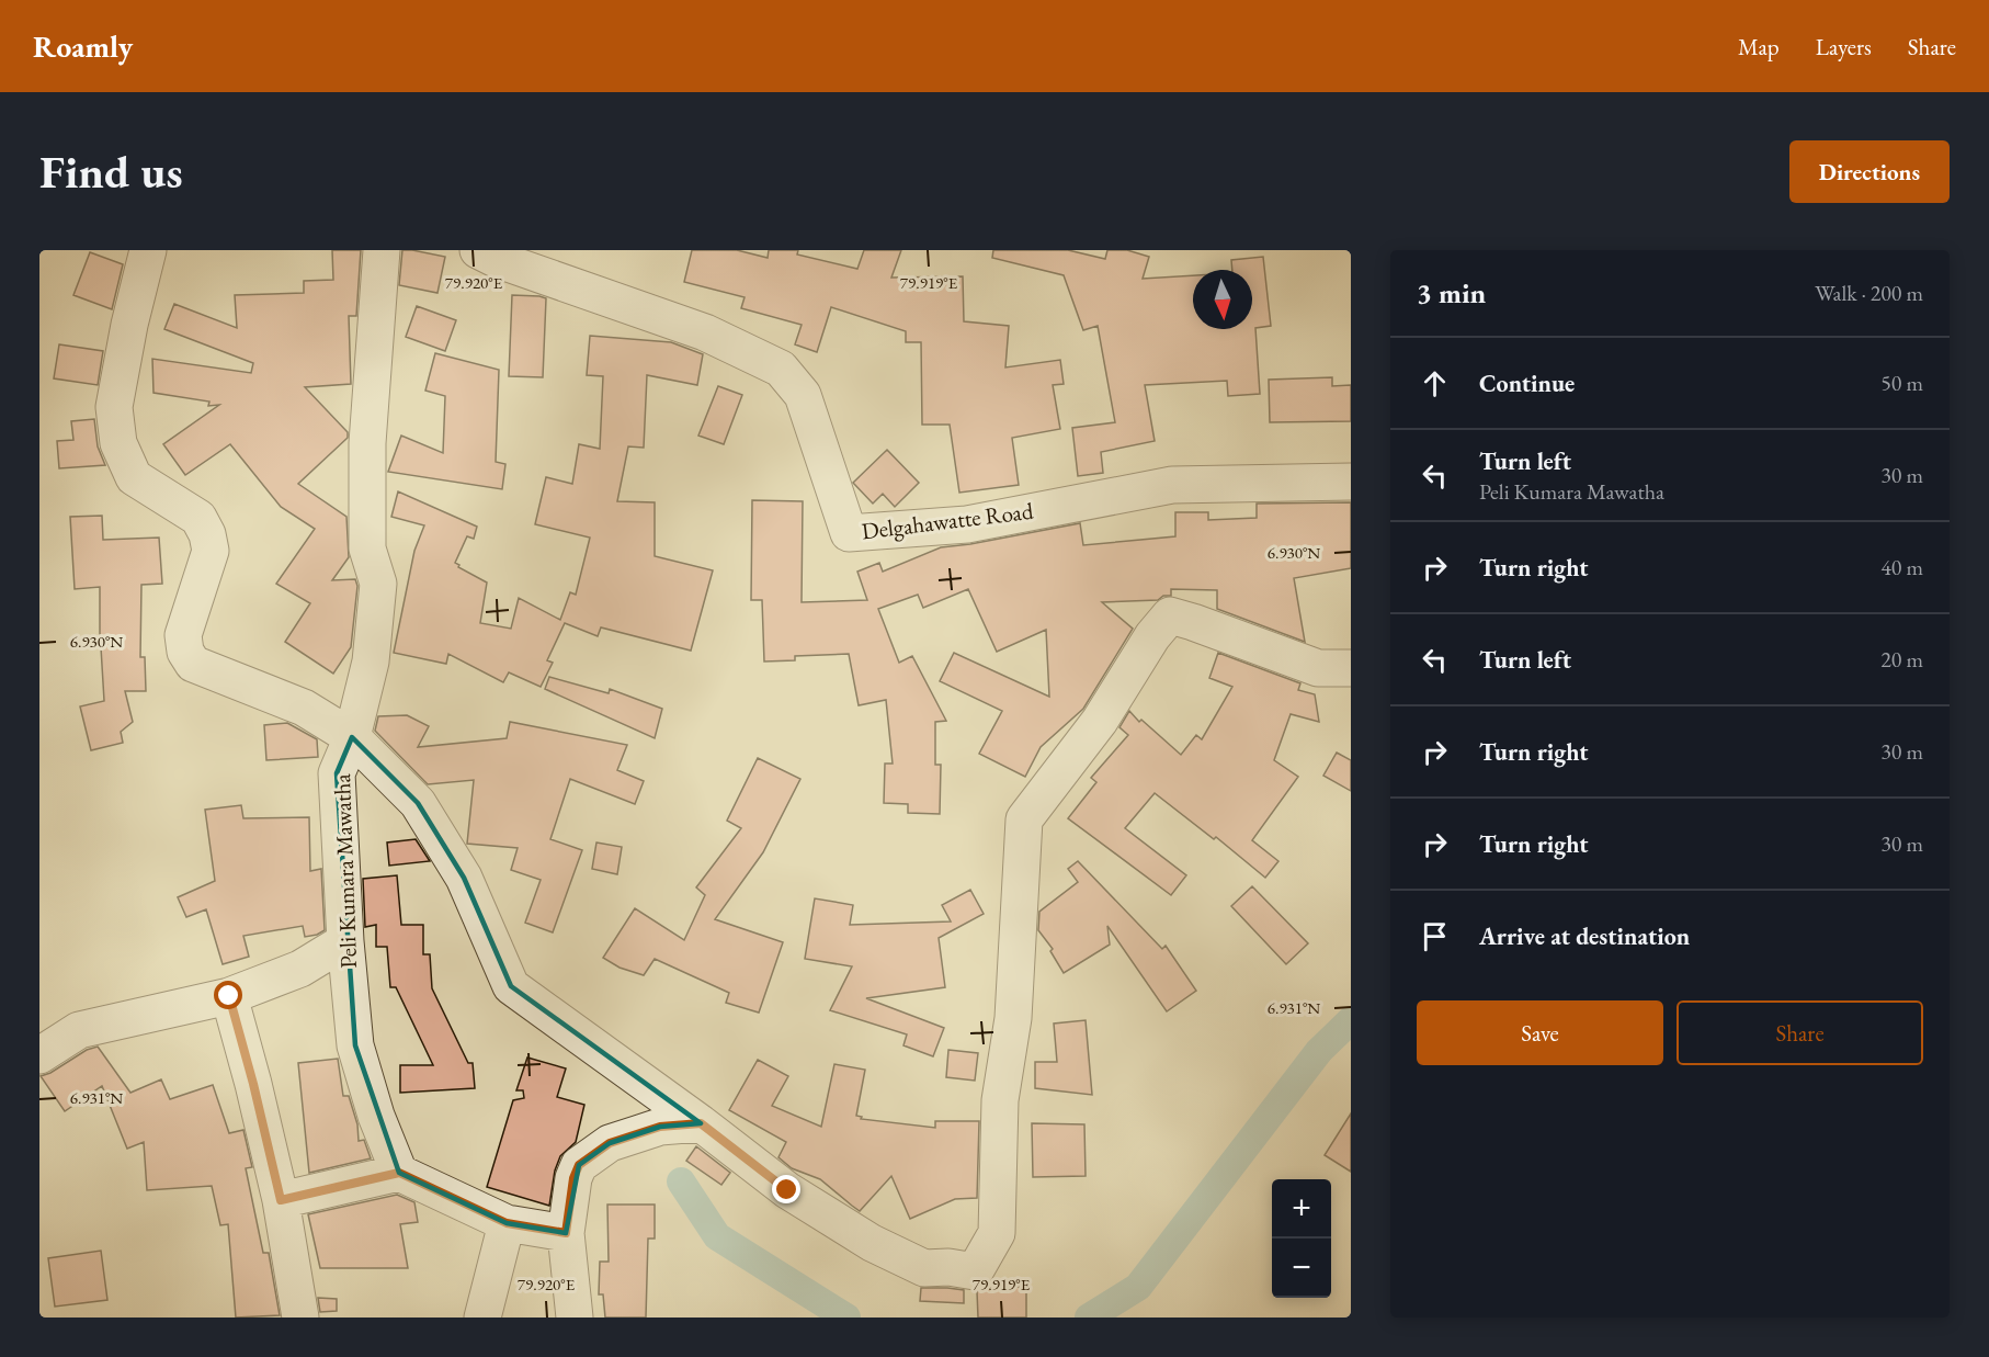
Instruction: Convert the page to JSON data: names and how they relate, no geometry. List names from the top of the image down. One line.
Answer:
{"streets":{"street":["Delgahawatte Road","Peli Kumara Mawatha"]},"north":"bottom","page":{"header":"Roamly","nav":["Map","Layers","Share"],"buttons":["Directions",["Save","Share"]],"title":"Find us","heading":["3 min","Walk · 200 m"],"list":[["Continue","50 m"],["Turn left","Peli Kumara Mawatha","30 m"],["Turn right","40 m"],["Turn left","20 m"],["Turn right","30 m"],["Turn right","30 m"],"Arrive at destination"],"map_buttons":["+","−"]},"coordinates":["79.920°E","79.919°E","6.930°N","6.931°N"]}
